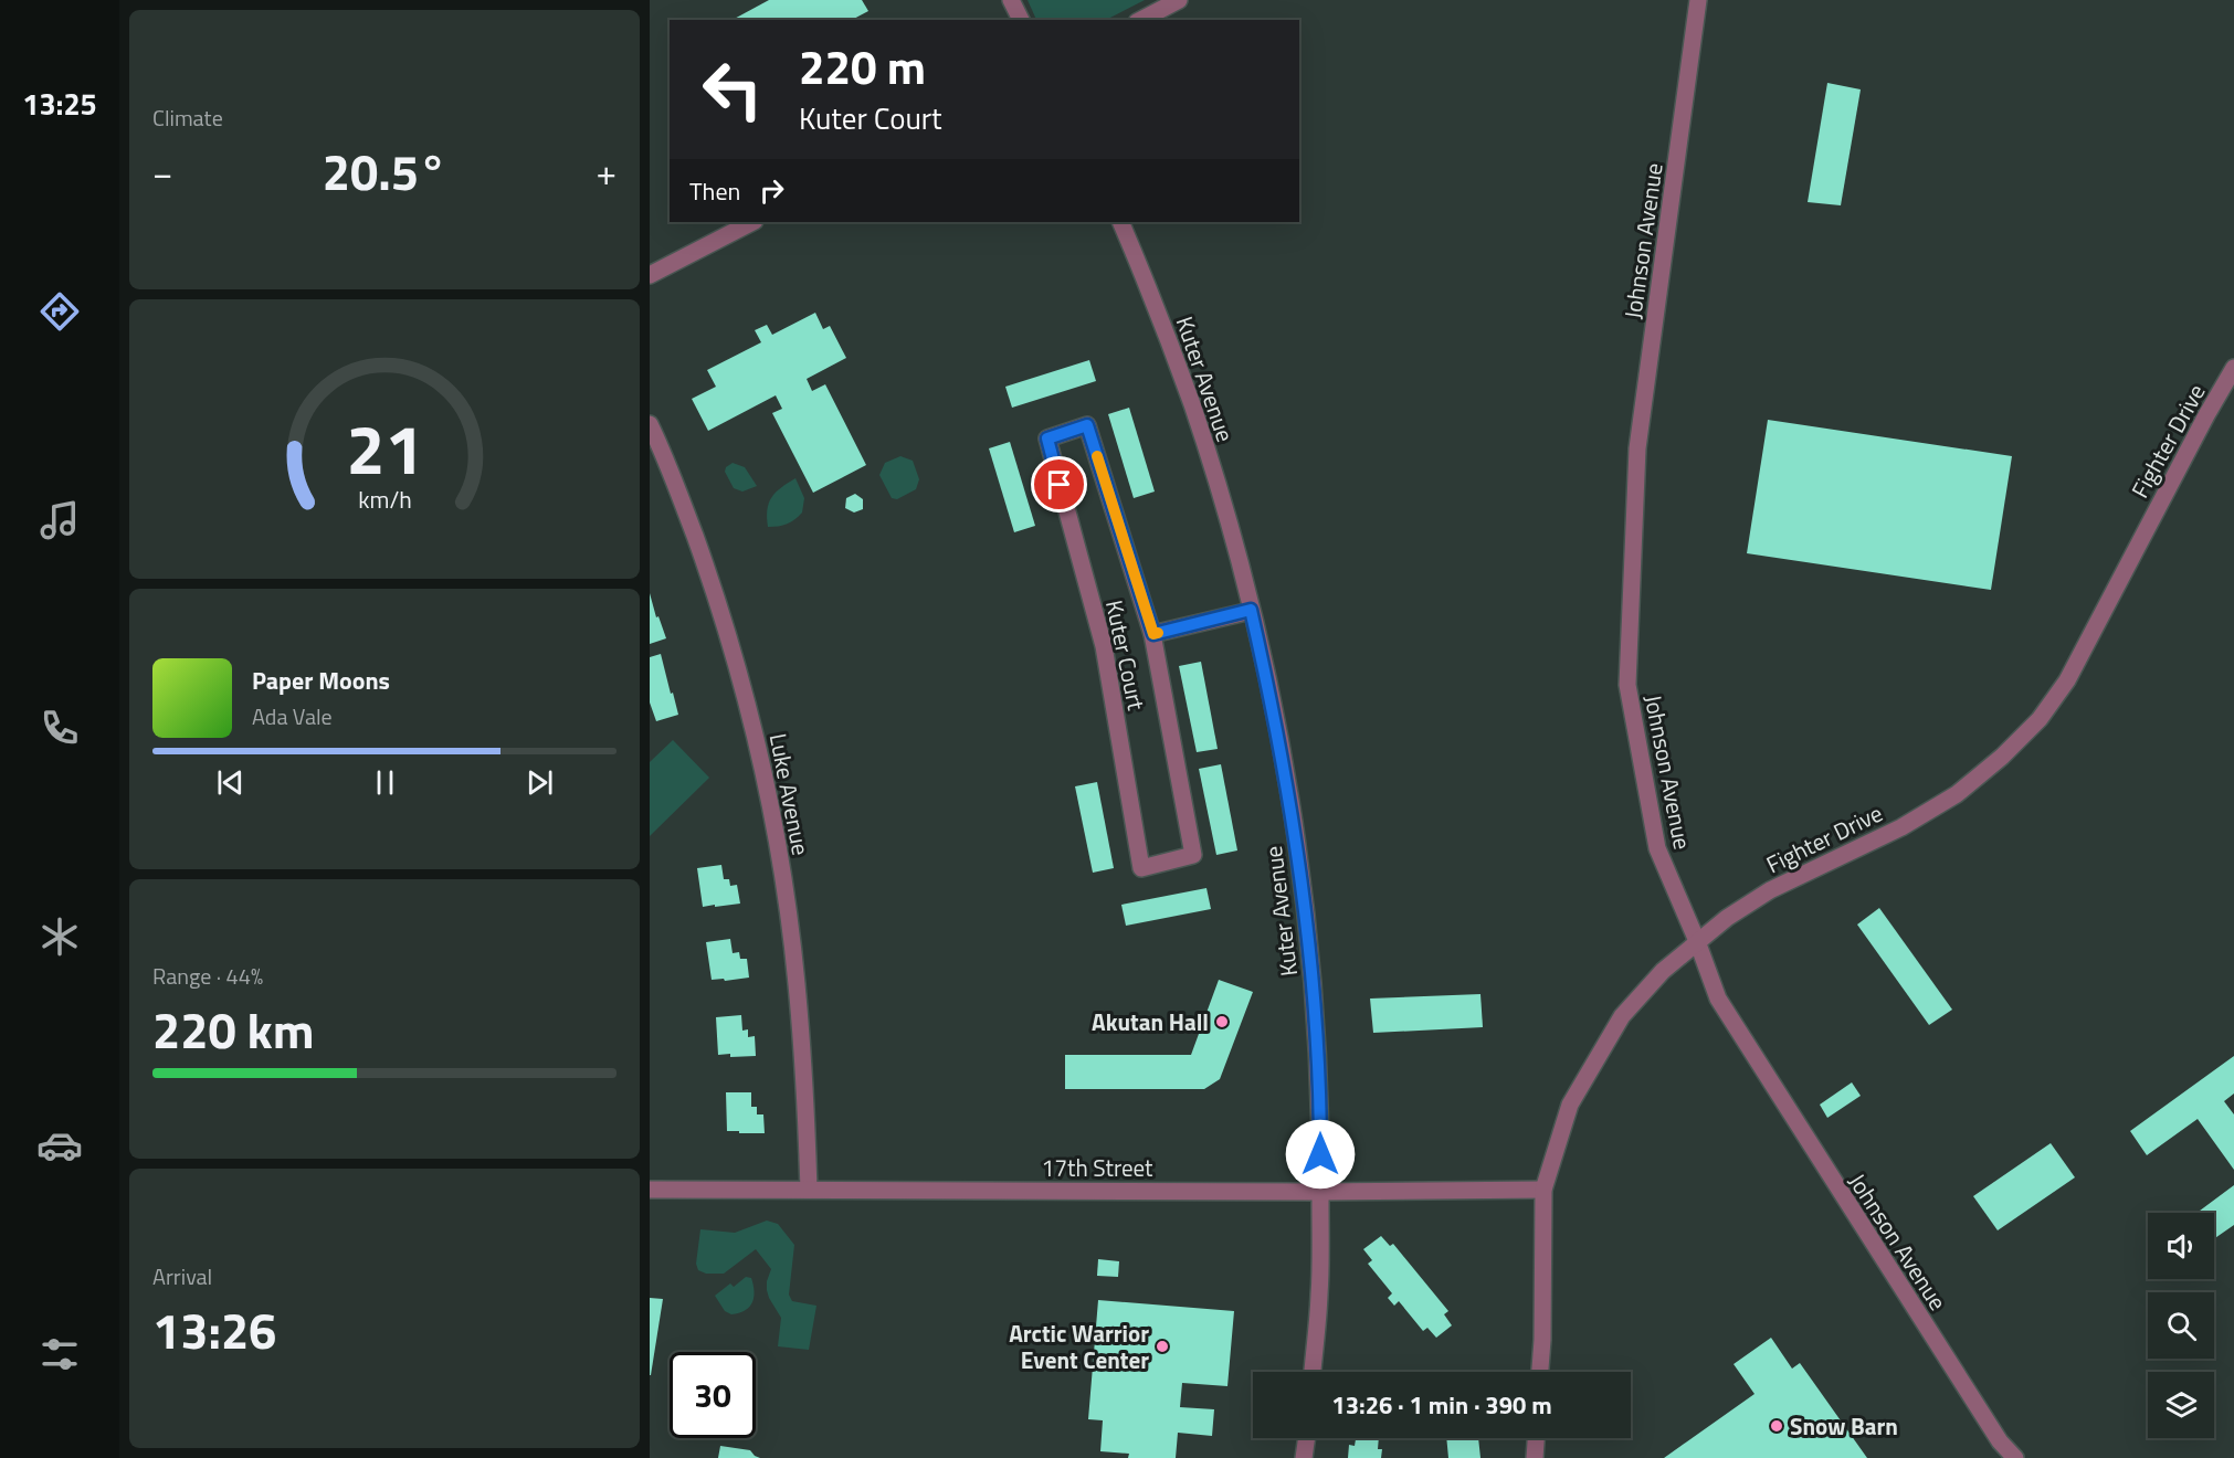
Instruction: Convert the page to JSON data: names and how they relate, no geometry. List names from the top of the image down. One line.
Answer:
{"streets":{"street":["Johnson Avenue","Kuter Avenue","Fighter Drive","Kuter Court","Luke Avenue","17th Street"]},"crossings":[["Johnson Avenue","Fighter Drive"],["Kuter Avenue","Kuter Court"],["Kuter Avenue","17th Street"],["Fighter Drive","17th Street"],["Luke Avenue","17th Street"]],"places":["Akutan Hall","Arctic Warrior Event Center","Snow Barn"],"page":{"tabs":"13:25","tile":["Climate",["Range · 44%","220 km"],["Arrival","13:26"]],"turn":["220 m","Kuter Court"],"heat":["−","20.5°","+"],"then":"Then","song":["Paper Moons","Ada Vale"],"limit":"30","trip":"13:26 · 1 min · 390 m","gauge":["21","km/h"]}}
